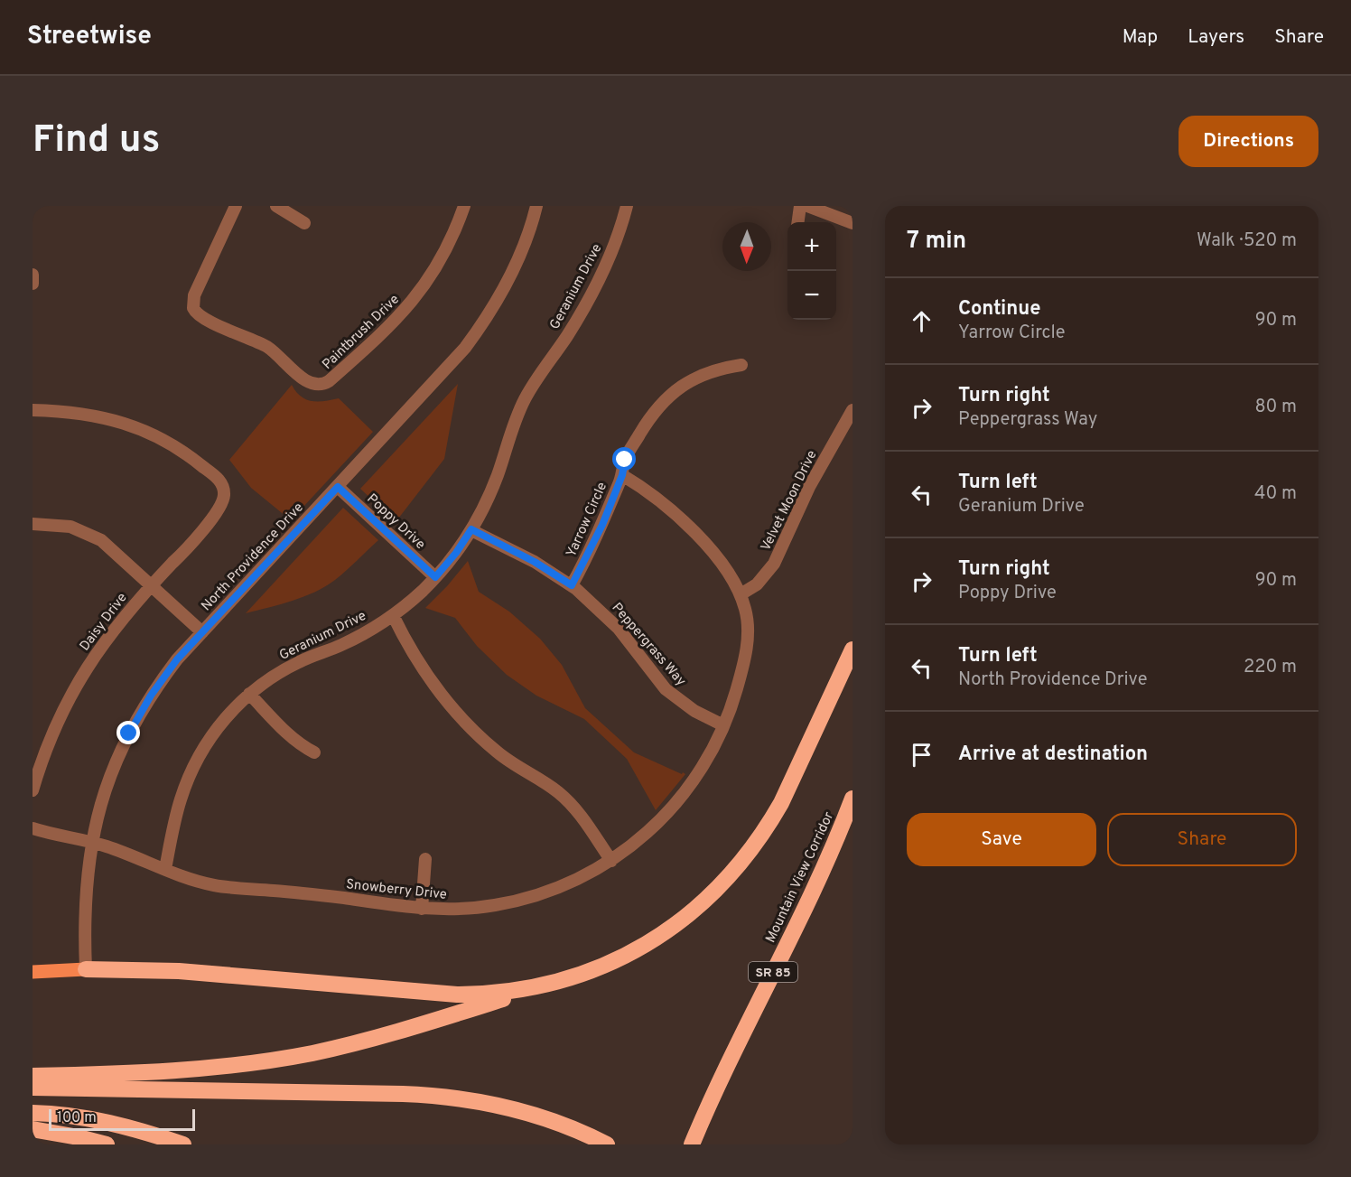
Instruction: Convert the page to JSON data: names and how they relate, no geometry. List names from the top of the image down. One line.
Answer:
{"streets":{"highway":["Mountain View Corridor","SR 85"],"street":["Geranium Drive","Paintbrush Drive","Velvet Moon Drive","Yarrow Circle","Poppy Drive","North Providence Drive","Daisy Drive","Peppergrass Way","Snowberry Drive"]},"crossings":[["Geranium Drive","Poppy Drive"],["Geranium Drive","Peppergrass Way"],["Geranium Drive","Snowberry Drive"],["Velvet Moon Drive","Snowberry Drive"],["Yarrow Circle","Peppergrass Way"],["Yarrow Circle","Snowberry Drive"],["Poppy Drive","North Providence Drive"],["North Providence Drive","Snowberry Drive"],["Peppergrass Way","Snowberry Drive"]],"scale_bar":"100 m","north":"bottom","page":{"header":"Streetwise","nav":["Map","Layers","Share"],"buttons":["Directions",["Save","Share"]],"title":"Find us","heading":["7 min","Walk · 520 m"],"map_buttons":["+","−"],"list":[["Continue","Yarrow Circle","90 m"],["Turn right","Peppergrass Way","80 m"],["Turn left","Geranium Drive","40 m"],["Turn right","Poppy Drive","90 m"],["Turn left","North Providence Drive","220 m"],"Arrive at destination"],"scale":"100 m"}}
